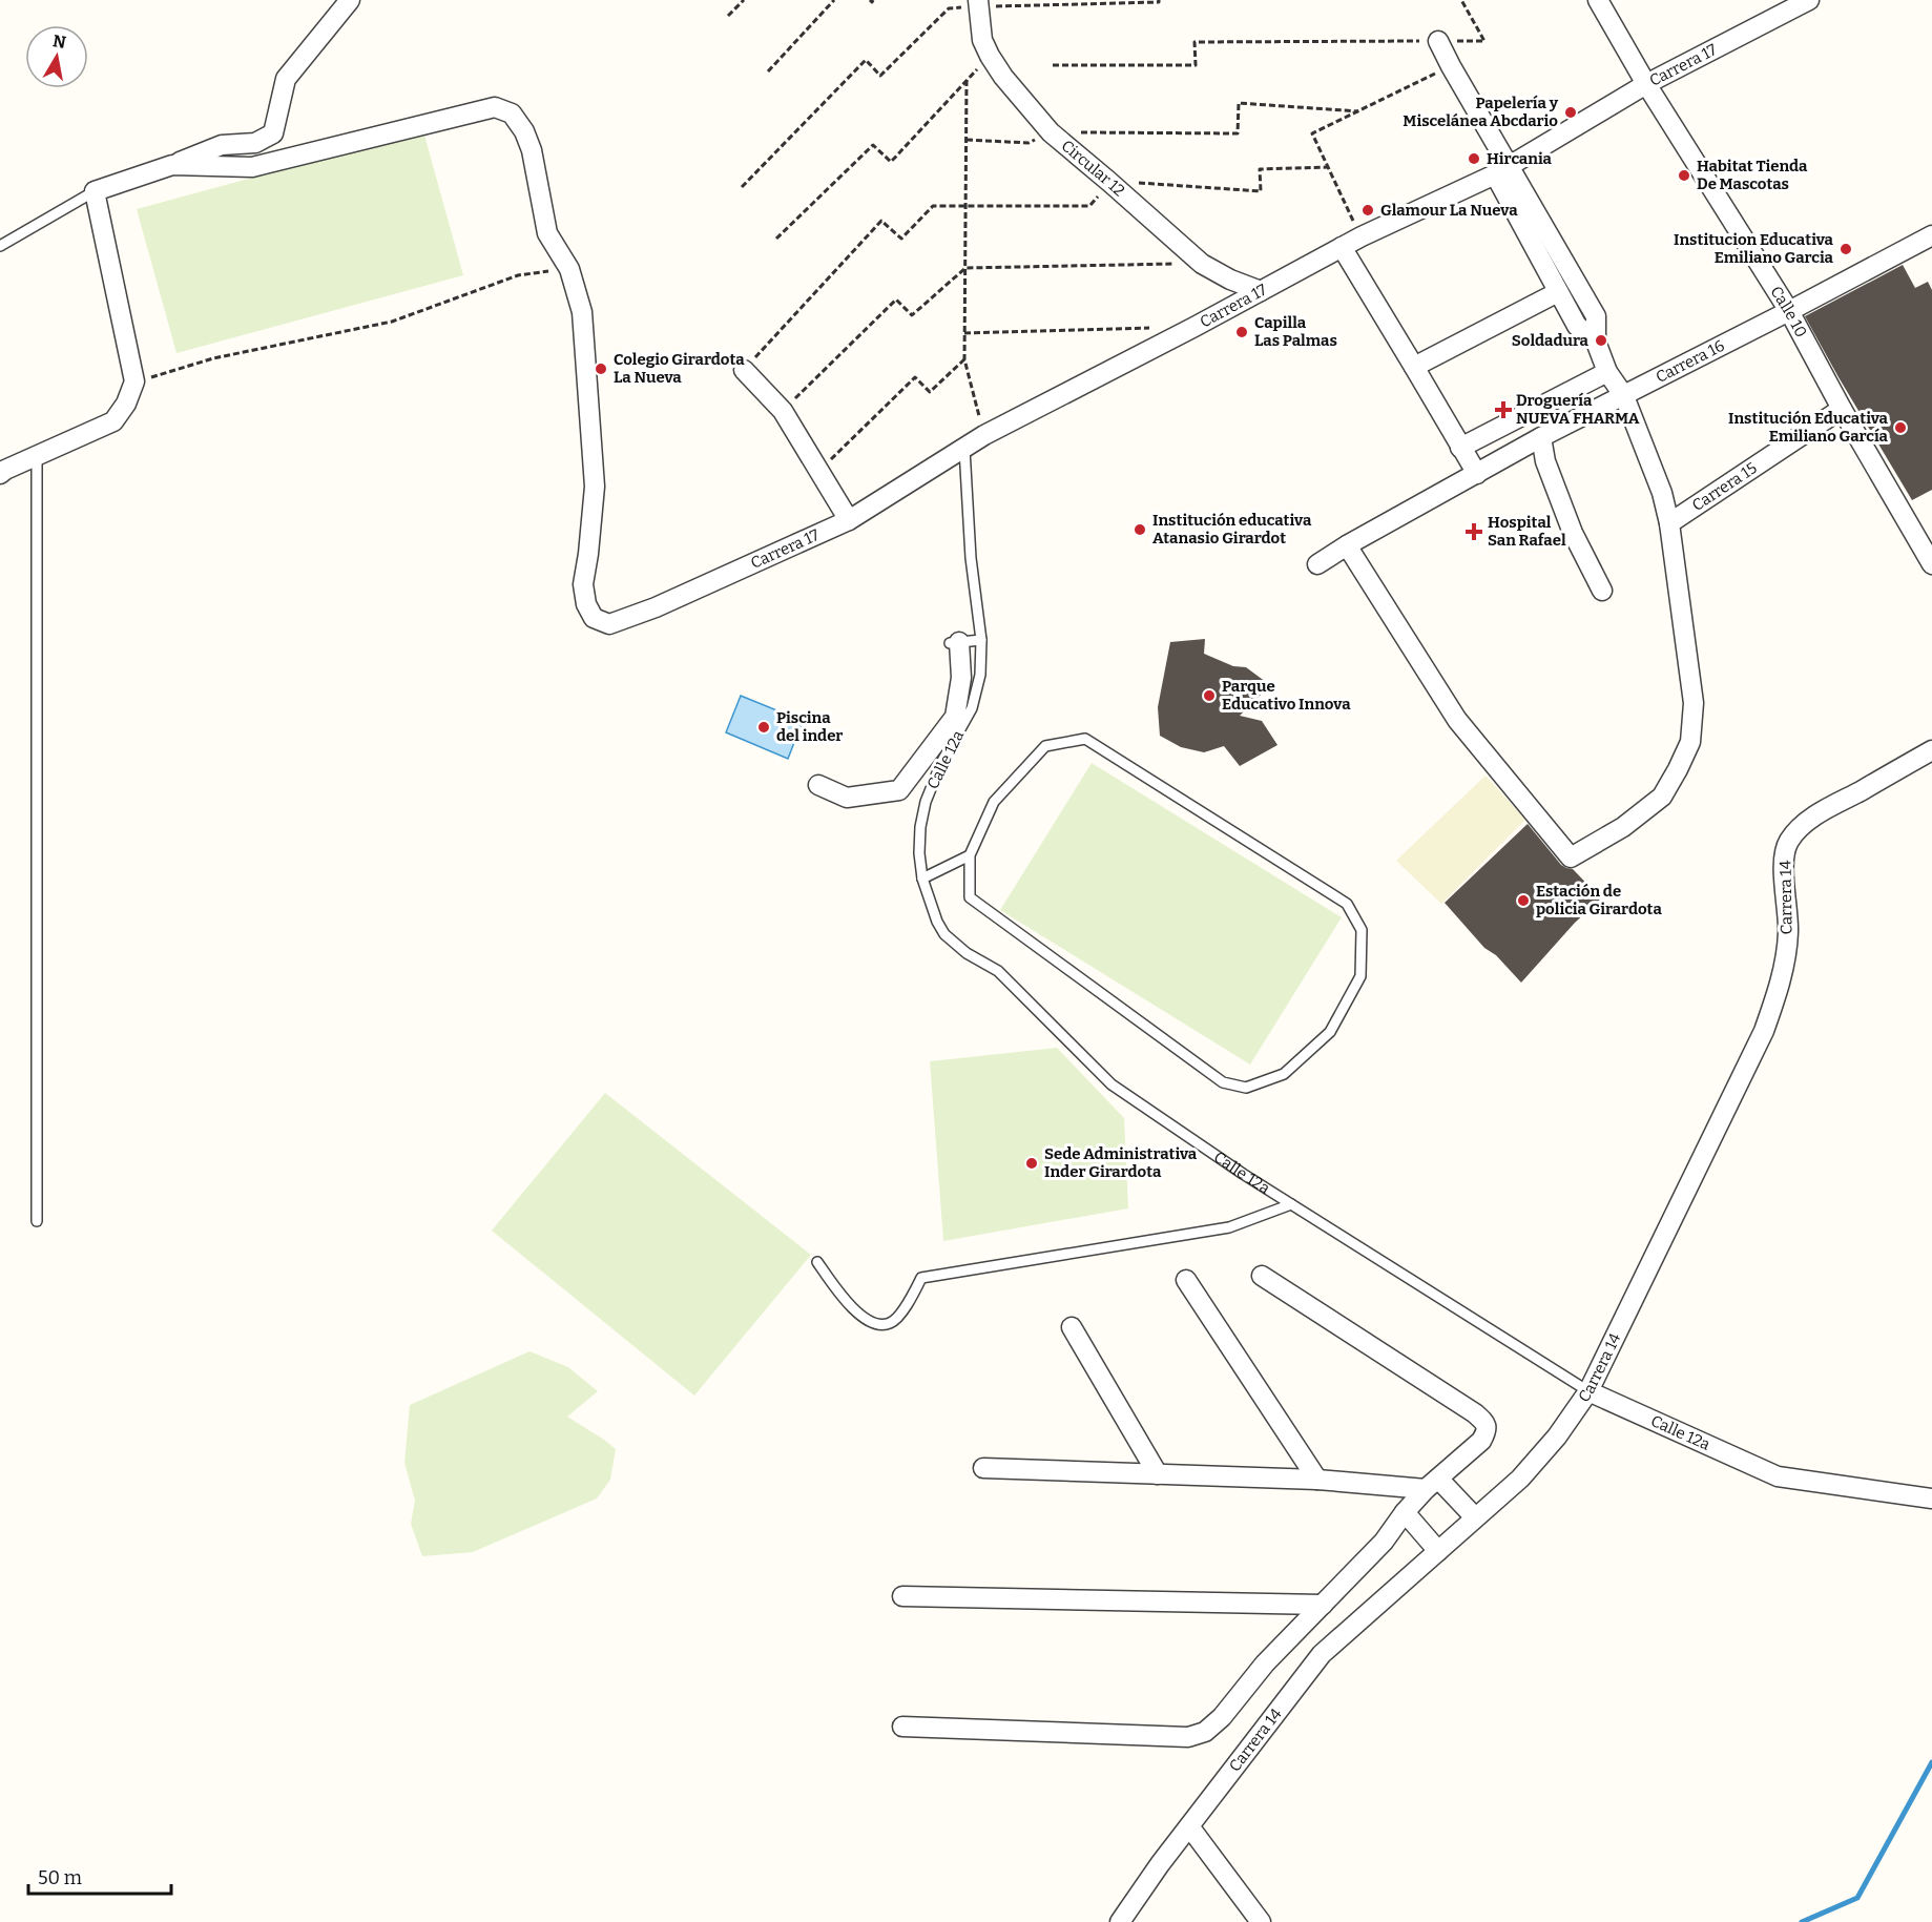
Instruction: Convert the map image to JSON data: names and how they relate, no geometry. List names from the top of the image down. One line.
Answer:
{"streets":{"street":["Carrera 17","Circular 12","Calle 10","Carrera 16","Carrera 15","Calle 12a","Carrera 14"]},"crossings":[["Carrera 17","Circular 12"],["Carrera 17","Calle 10"],["Carrera 17","Calle 12a"],["Calle 10","Carrera 16"],["Calle 10","Carrera 15"],["Calle 12a","Carrera 14"]],"places":{"other":["Papelería y Miscelánea Abcdario","Hircania","Habitat Tienda De Mascotas","Glamour La Nueva","Institucion Educativa Emiliano Garcia","Capilla Las Palmas","Soldadura","Colegio Girardota La Nueva","Institución Educativa Emiliano García","Institución educativa Atanasio Girardot","Parque Educativo Innova","Piscina del inder","Estación de policia Girardota","Sede Administrativa Inder Girardota"],"health":["Droguería NUEVA FHARMA","Hospital San Rafael"]},"scale_bar":"50 m","north":"top"}
